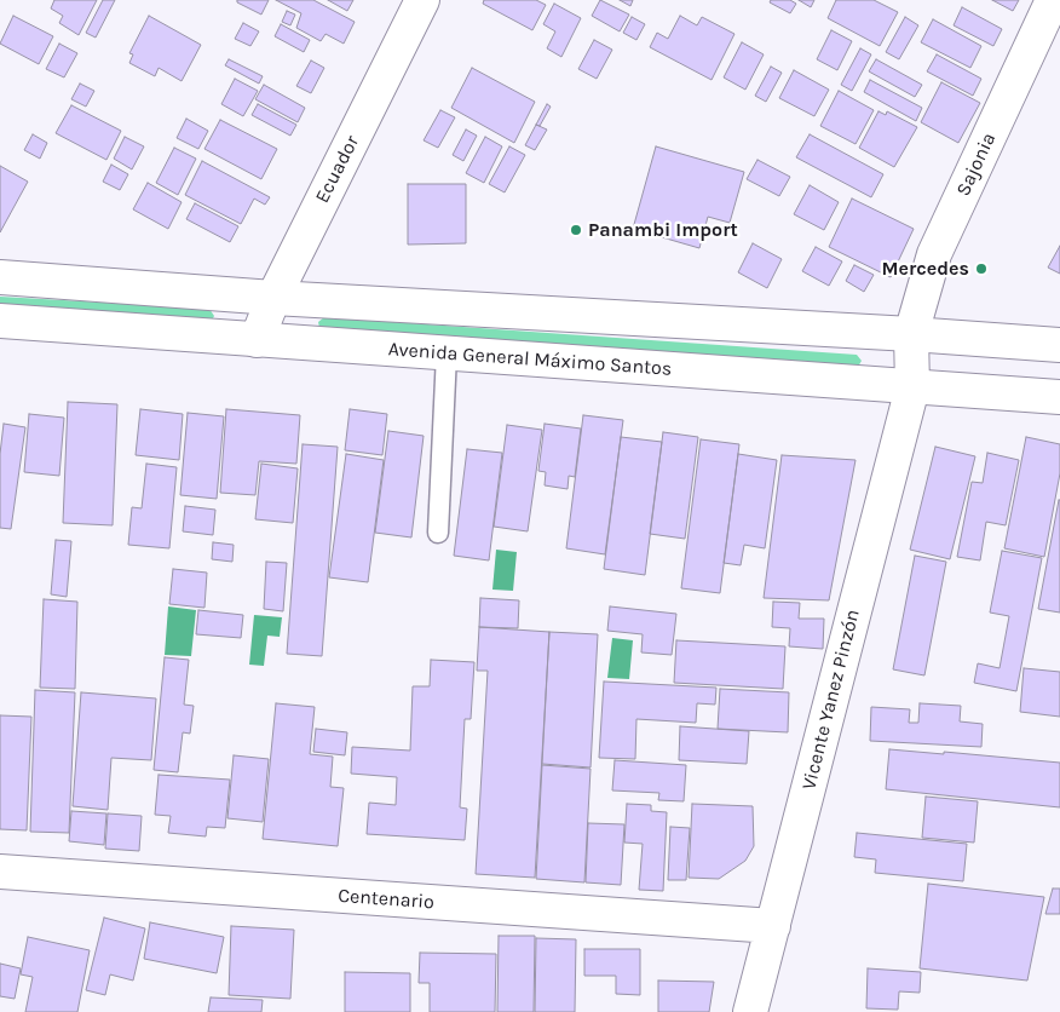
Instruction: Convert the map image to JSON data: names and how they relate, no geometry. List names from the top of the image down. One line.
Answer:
{"streets":{"street":["Sajonia","Ecuador","Avenida General Máximo Santos","Vicente Yanez Pinzón","Centenario"]},"crossings":[["Sajonia","Avenida General Máximo Santos"],["Sajonia","Vicente Yanez Pinzón"],["Ecuador","Avenida General Máximo Santos"],["Avenida General Máximo Santos","Vicente Yanez Pinzón"],["Vicente Yanez Pinzón","Centenario"]],"places":["Panambi Import","Mercedes"]}
